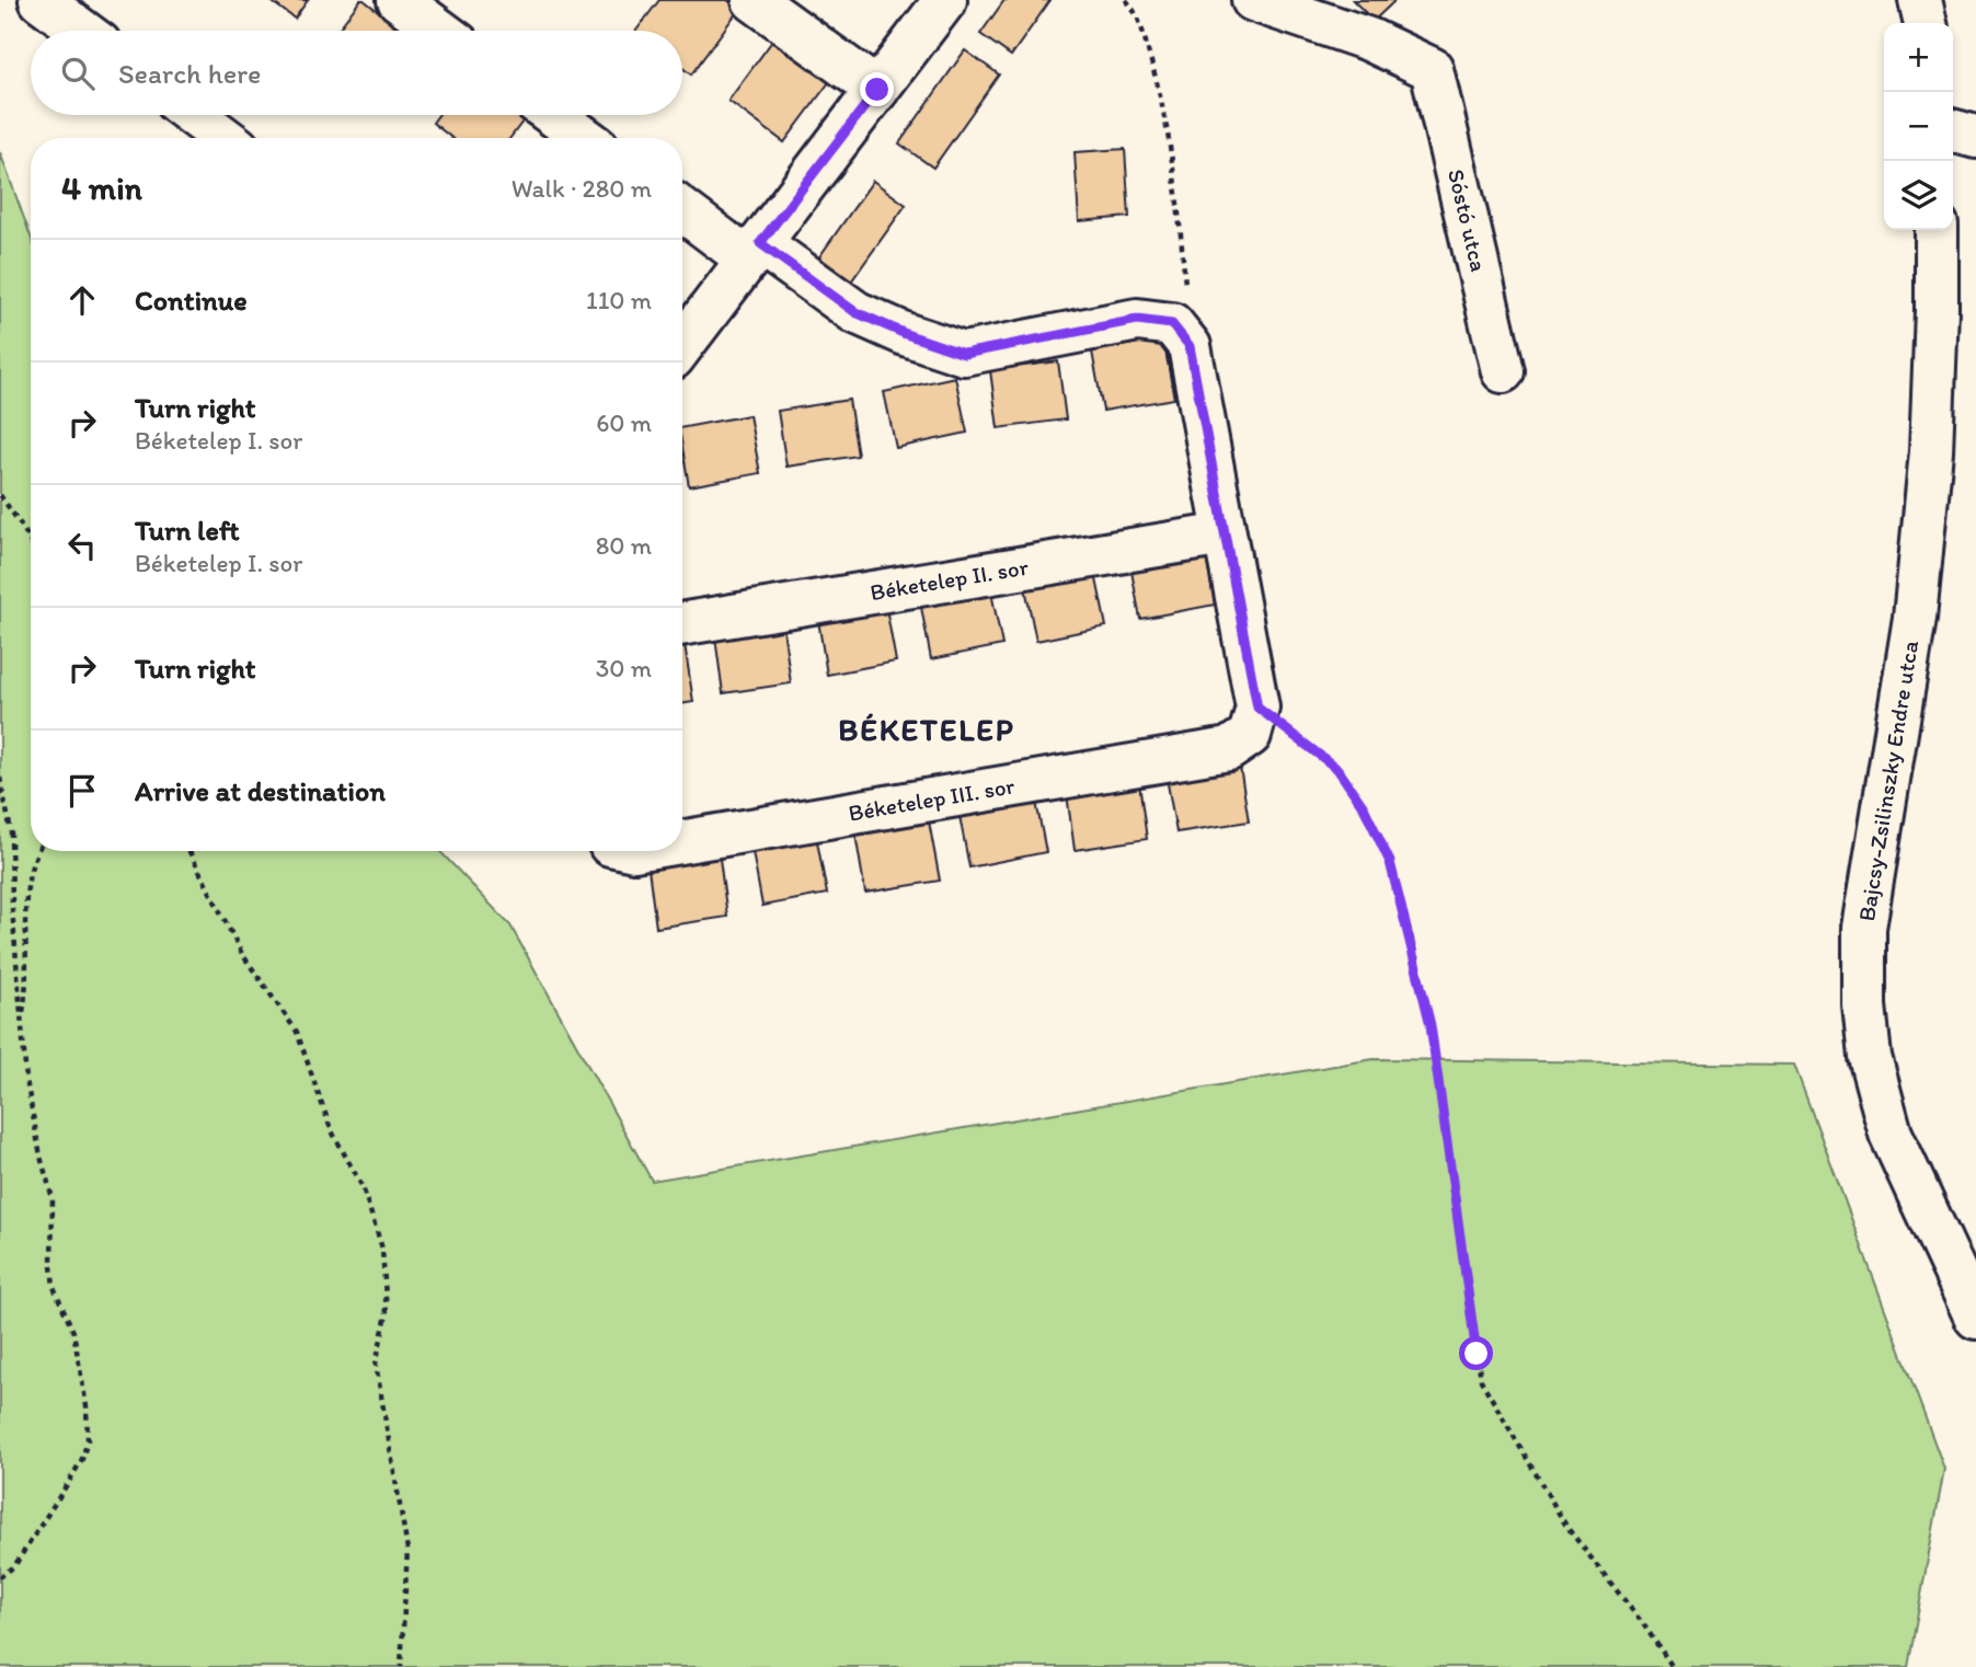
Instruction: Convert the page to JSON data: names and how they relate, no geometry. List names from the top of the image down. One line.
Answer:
{"streets":{"street":["Sóstó utca","Béketelep II. sor","Bajcsy-Zsilinszky Endre utca","Béketelep III. sor"]},"districts":["BÉKETELEP"],"page":{"map_buttons":["+","−"],"search":"Search here","heading":["4 min","Walk · 280 m"],"list":[["Continue","110 m"],["Turn right","Béketelep I. sor","60 m"],["Turn left","Béketelep I. sor","80 m"],["Turn right","30 m"],"Arrive at destination"]}}
